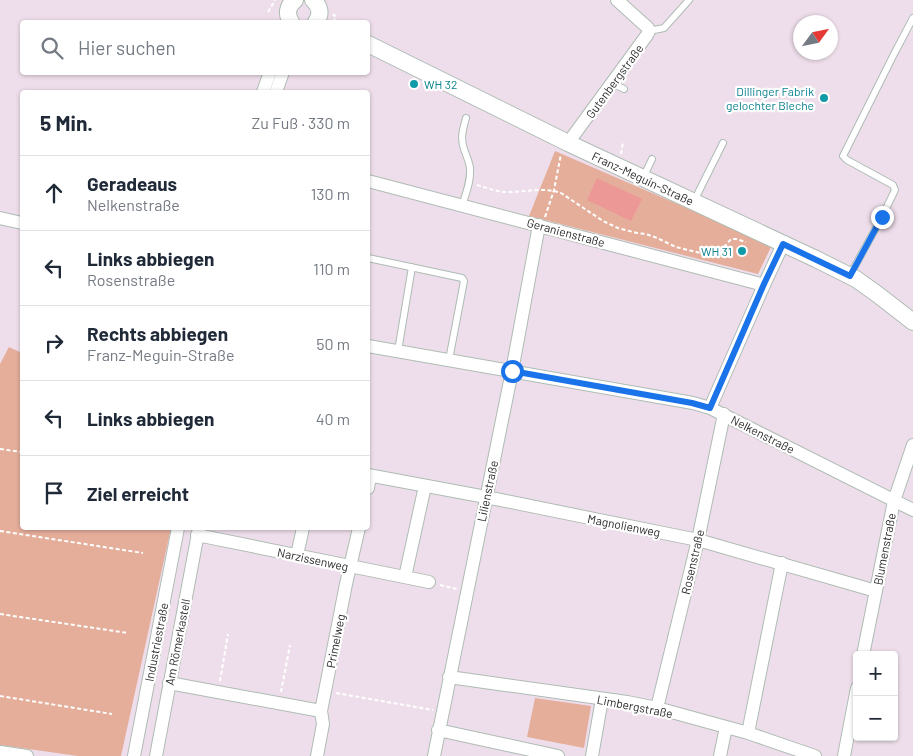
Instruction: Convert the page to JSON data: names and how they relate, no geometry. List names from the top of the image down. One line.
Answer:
{"streets":{"street":["Gutenbergstraße","Franz-Meguin-Straße","Geranienstraße","Nelkenstraße","Lilienstraße","Magnolienweg","Blumenstraße","Narzissenweg","Rosenstraße","Primelweg","Industriestraße","Am Römerkastell","Limbergstraße"]},"crossings":[["Gutenbergstraße","Franz-Meguin-Straße"],["Geranienstraße","Lilienstraße"],["Nelkenstraße","Lilienstraße"],["Nelkenstraße","Blumenstraße"],["Nelkenstraße","Rosenstraße"],["Lilienstraße","Magnolienweg"],["Lilienstraße","Limbergstraße"],["Magnolienweg","Blumenstraße"],["Magnolienweg","Rosenstraße"],["Narzissenweg","Primelweg"],["Narzissenweg","Am Römerkastell"],["Rosenstraße","Limbergstraße"]],"places":["WH 32","Dillinger Fabrik gelochter Bleche","WH 31"],"north":"top right","page":{"search":"Hier suchen","heading":["5 Min.","Zu Fuß · 330 m"],"list":[["Geradeaus","Nelkenstraße","130 m"],["Links abbiegen","Rosenstraße","110 m"],["Rechts abbiegen","Franz-Meguin-Straße","50 m"],["Links abbiegen","40 m"],"Ziel erreicht"],"map_buttons":["+","−"]}}
